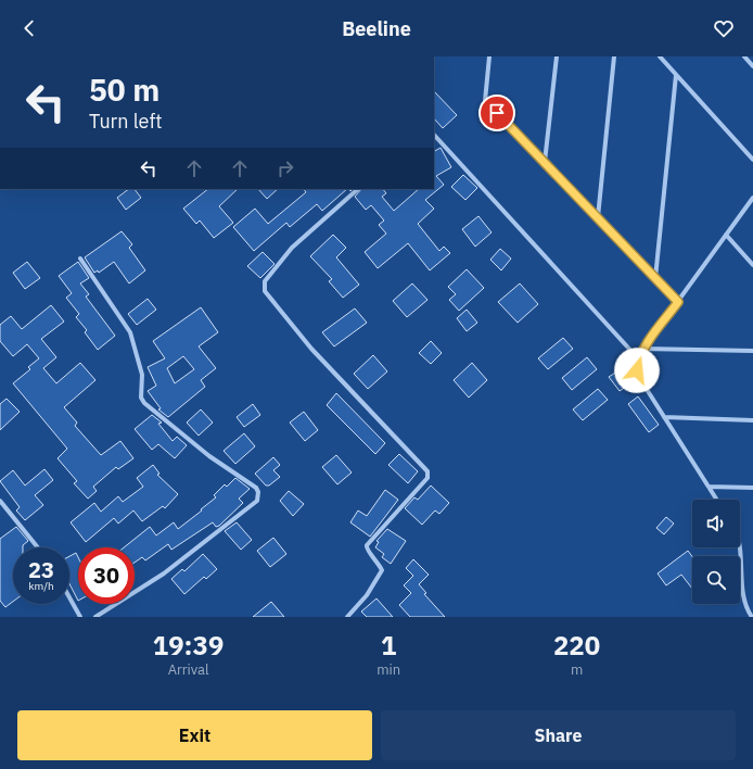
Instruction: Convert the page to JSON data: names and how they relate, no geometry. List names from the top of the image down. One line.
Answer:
{"page":{"header":"Beeline","turn":["50 m","Turn left"],"speed":"23 km/h","limit":"30","eta":["19:39","Arrival","1","min","220","m"],"buttons":["Exit","Share"]}}
